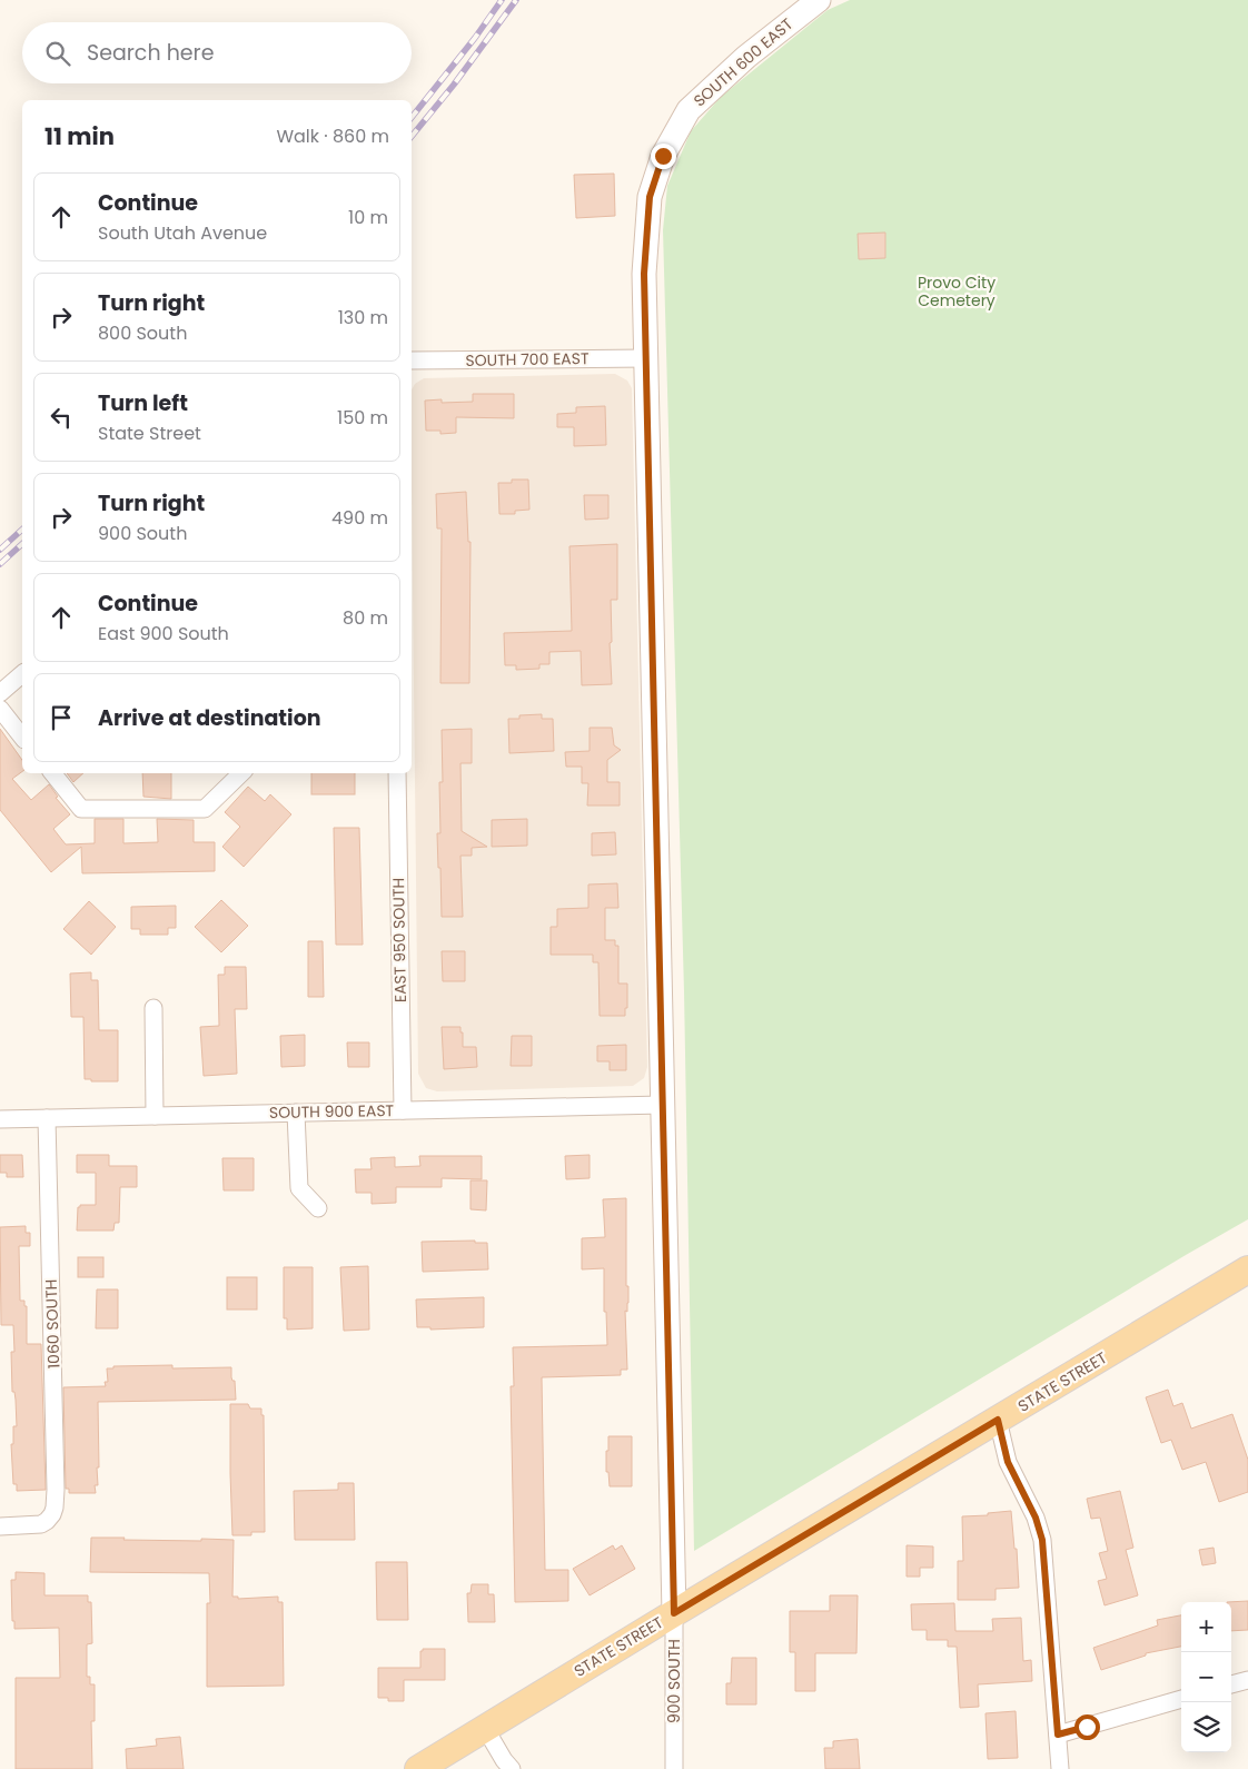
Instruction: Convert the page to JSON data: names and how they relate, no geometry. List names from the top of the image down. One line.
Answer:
{"streets":{"main road":["STATE STREET"],"street":["SOUTH 600 EAST","SOUTH 700 EAST","EAST 950 SOUTH","SOUTH 900 EAST","1060 SOUTH","900 SOUTH"]},"crossings":[["SOUTH 600 EAST","SOUTH 700 EAST"],["SOUTH 600 EAST","900 SOUTH"],["SOUTH 700 EAST","900 SOUTH"],["EAST 950 SOUTH","SOUTH 900 EAST"],["SOUTH 900 EAST","1060 SOUTH"],["SOUTH 900 EAST","900 SOUTH"],["STATE STREET","900 SOUTH"]],"parks":["Provo City Cemetery"],"page":{"search":"Search here","heading":["11 min","Walk · 860 m"],"list":[["Continue","South Utah Avenue","10 m"],["Turn right","800 South","130 m"],["Turn left","State Street","150 m"],["Turn right","900 South","490 m"],["Continue","East 900 South","80 m"],"Arrive at destination"],"map_buttons":["+","−"]}}
